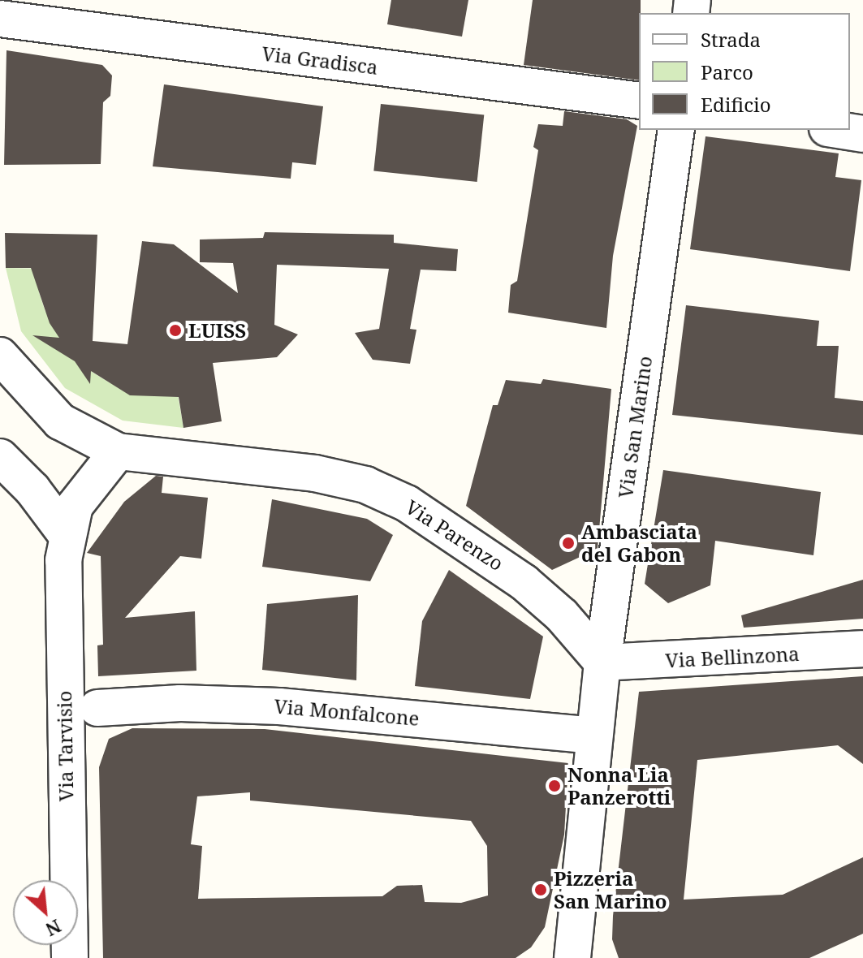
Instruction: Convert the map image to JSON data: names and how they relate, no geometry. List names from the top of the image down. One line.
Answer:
{"streets":{"street":["Via Gradisca","Via San Marino","Via Parenzo","Via Bellinzona","Via Monfalcone","Via Tarvisio"]},"crossings":[["Via San Marino","Via Parenzo"],["Via San Marino","Via Bellinzona"],["Via San Marino","Via Monfalcone"],["Via Parenzo","Via Bellinzona"]],"places":["LUISS","Ambasciata del Gabon","Nonna Lia Panzerotti","Pizzeria San Marino"],"legend":["Strada","Parco","Edificio"],"north":"bottom right"}
